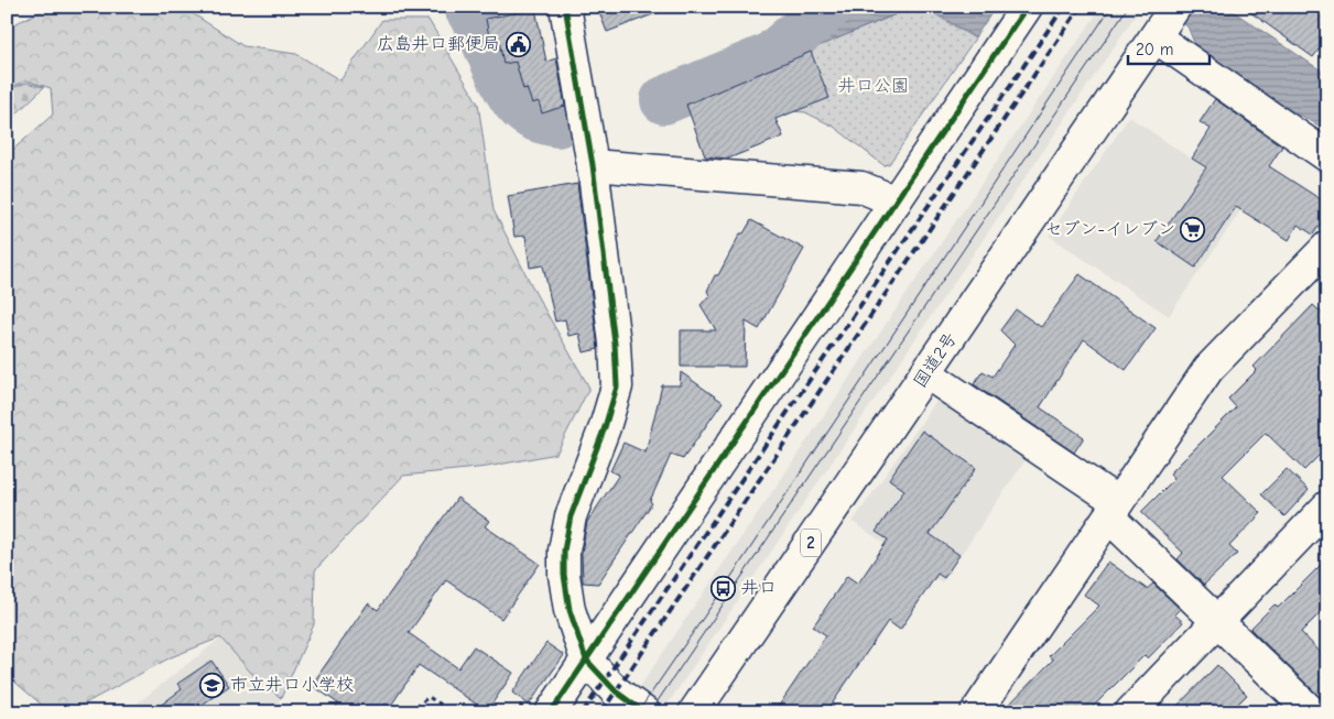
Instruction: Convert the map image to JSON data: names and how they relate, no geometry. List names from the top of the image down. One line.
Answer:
{"streets":{"main road":["国道2号","2"]},"parks":["井口公園"],"places":{"public building":["広島井口郵便局"],"supermarket":["セブン-イレブン"],"bus stop":["井口"],"school or university":["市立井口小学校"]},"scale_bar":"20 m"}
